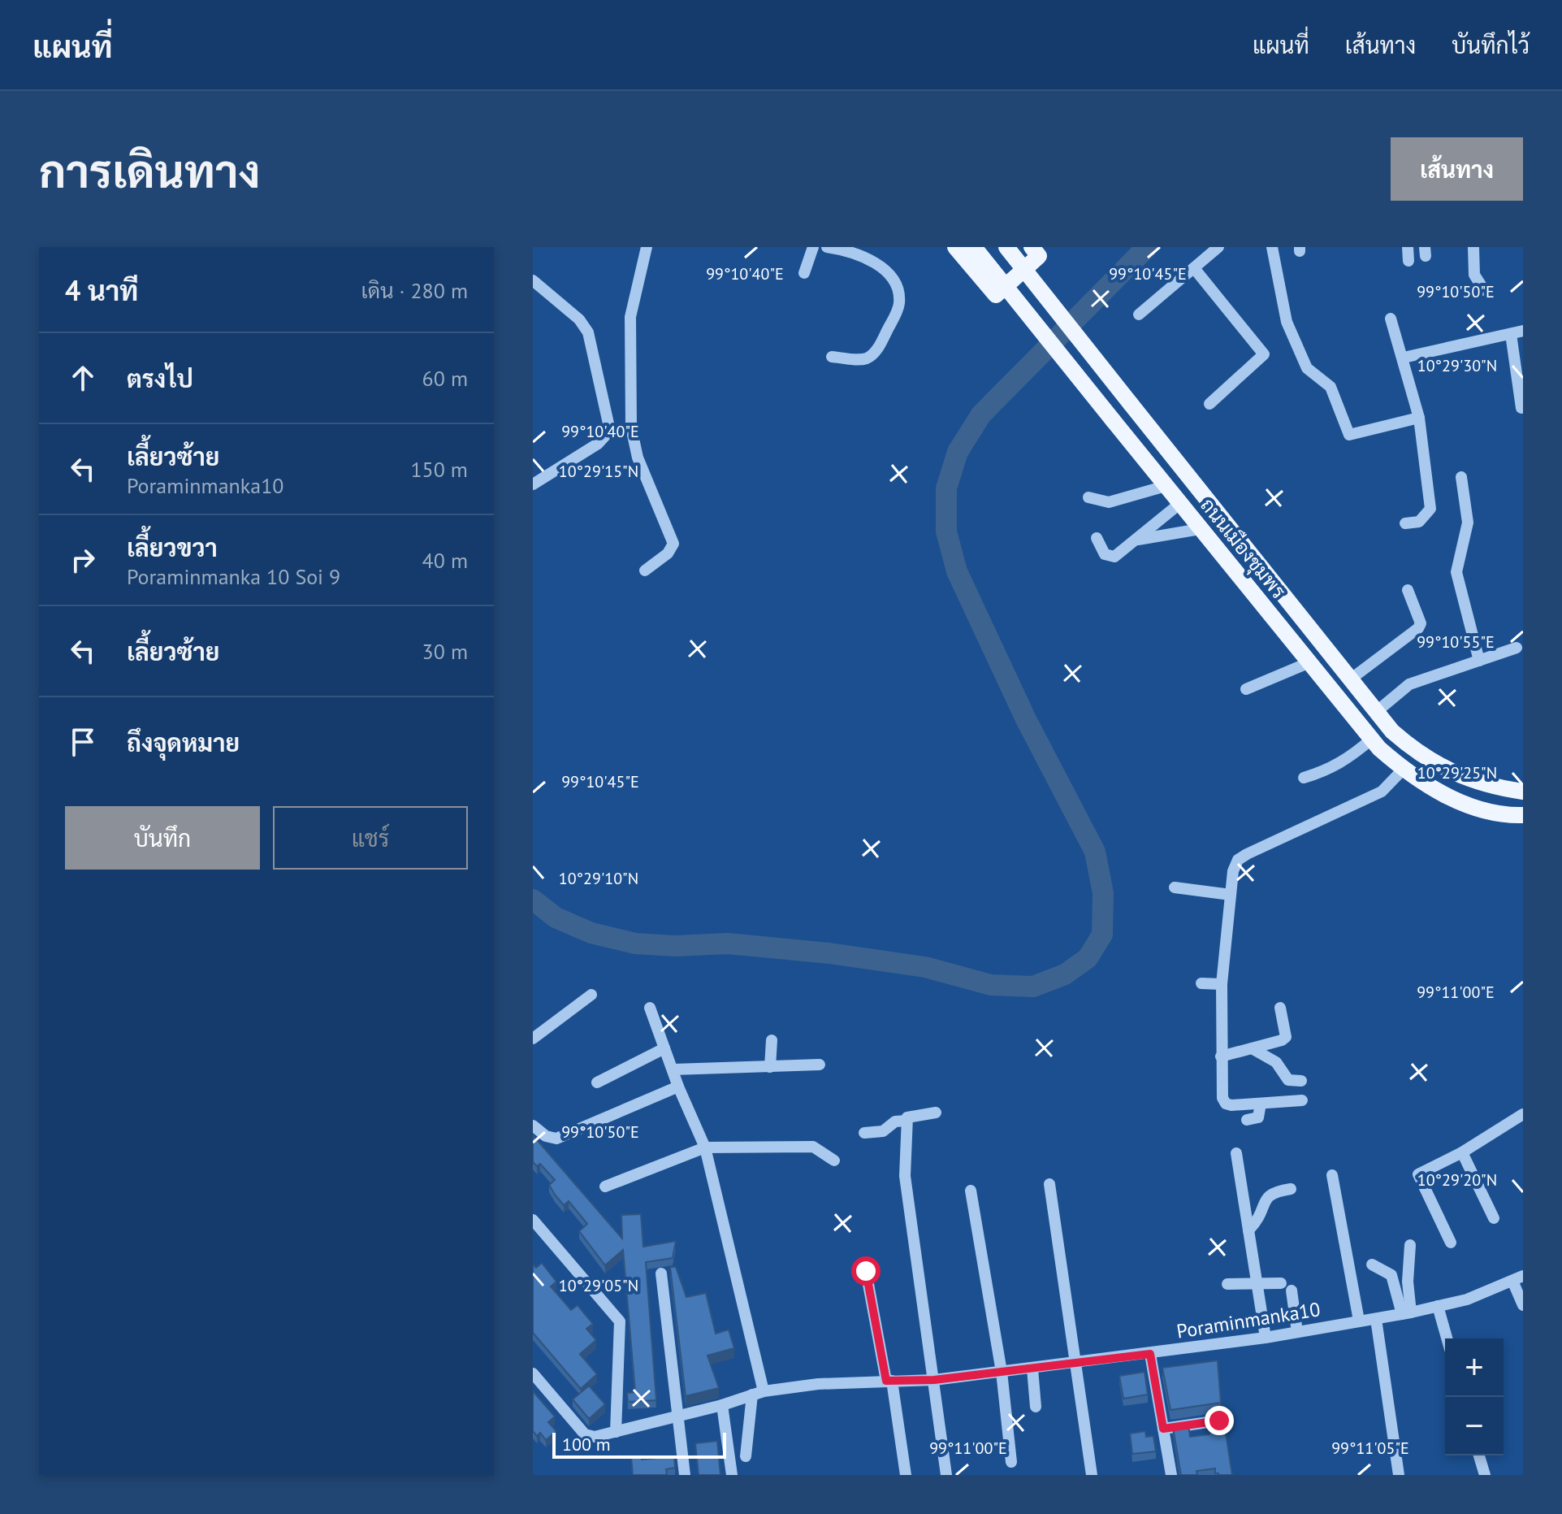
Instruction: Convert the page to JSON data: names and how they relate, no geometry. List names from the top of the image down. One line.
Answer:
{"streets":{"main road":["ถนนเมืองชุมพร"],"street":["Poraminmanka10"]},"scale_bar":"100 m","page":{"header":"แผนที่","nav":["แผนที่","เส้นทาง","บันทึกไว้"],"buttons":["เส้นทาง",["บันทึก","แชร์"]],"title":"การเดินทาง","heading":["4 นาที","เดิน · 280 m"],"list":[["ตรงไป","60 m"],["เลี้ยวซ้าย","Poraminmanka10","150 m"],["เลี้ยวขวา","Poraminmanka 10 Soi 9","40 m"],["เลี้ยวซ้าย","30 m"],"ถึงจุดหมาย"],"map_buttons":["+","−"],"scale":"100 m"},"coordinates":["99°10'40\"E","99°10'45\"E","99°10'50\"E","10°29'30\"N","10°29'15\"N","99°10'55\"E","10°29'25\"N","10°29'10\"N","99°11'00\"E","10°29'20\"N","10°29'05\"N","99°11'05\"E"]}
